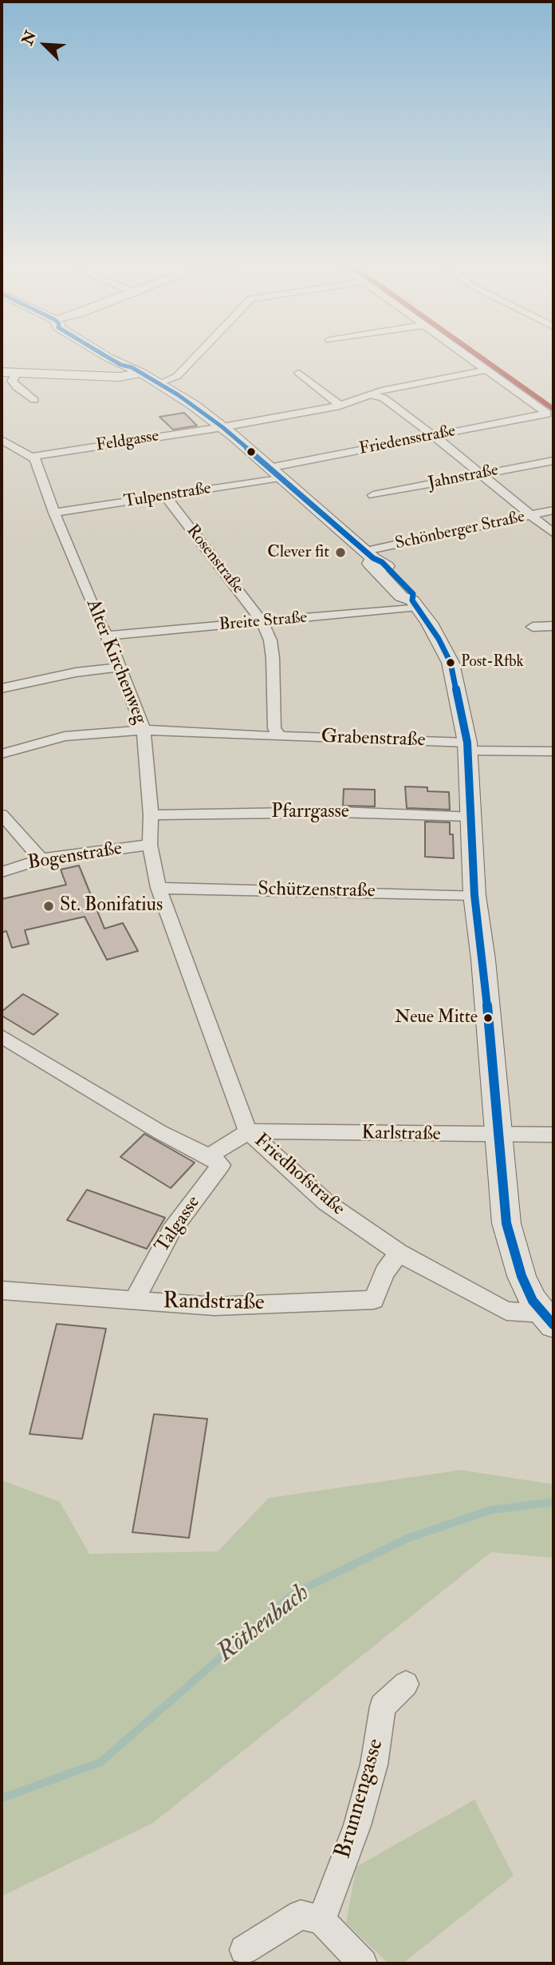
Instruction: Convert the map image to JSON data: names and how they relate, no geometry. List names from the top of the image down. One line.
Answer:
{"streets":{"street":["Friedensstraße","Feldgasse","Jahnstraße","Tulpenstraße","Schönberger Straße","Rosenstraße","Breite Straße","Alter Kirchenweg","Grabenstraße","Pfarrgasse","Bogenstraße","Schützenstraße","Karlstraße","Friedhofstraße","Talgasse","Randstraße","Brunnengasse"]},"crossings":[["Friedensstraße","Feldgasse"],["Friedensstraße","Tulpenstraße"],["Feldgasse","Alter Kirchenweg"],["Tulpenstraße","Rosenstraße"],["Tulpenstraße","Alter Kirchenweg"],["Rosenstraße","Breite Straße"],["Breite Straße","Alter Kirchenweg"],["Alter Kirchenweg","Grabenstraße"],["Alter Kirchenweg","Pfarrgasse"],["Alter Kirchenweg","Bogenstraße"],["Alter Kirchenweg","Schützenstraße"],["Alter Kirchenweg","Karlstraße"],["Alter Kirchenweg","Friedhofstraße"],["Karlstraße","Friedhofstraße"],["Friedhofstraße","Talgasse"],["Friedhofstraße","Randstraße"],["Talgasse","Randstraße"]],"water":["Röthenbach"],"places":["Clever fit","Post-Rfbk","St. Bonifatius","Neue Mitte"],"north":"top left"}
